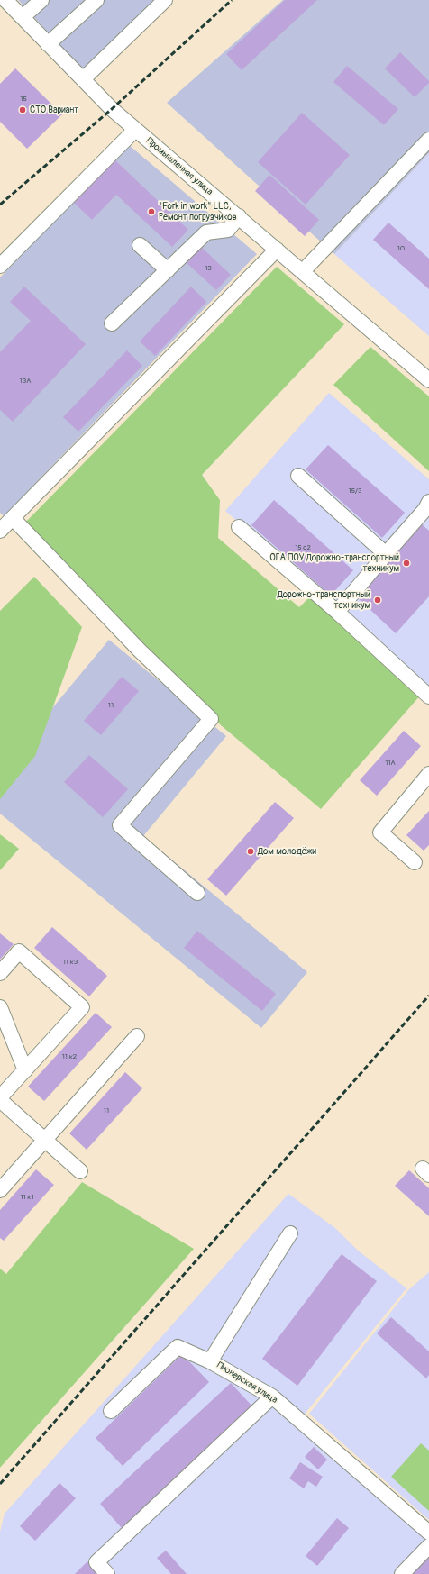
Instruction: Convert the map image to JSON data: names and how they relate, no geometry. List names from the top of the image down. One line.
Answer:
{"streets":{"street":["Промышленная улица","Пионерская улица"]},"places":["СТО Вариант","\"Fork in work\" LLC, Ремонт погрузчиков","ОГА ПОУ Дорожно-транспортный техникум","Дорожно-транспортный техникум","Дом молодёжи"],"house_numbers":["15","10","13","13А","15/3","15 с2","11","11А","11 к3","11 к2","11","11 к1"]}
